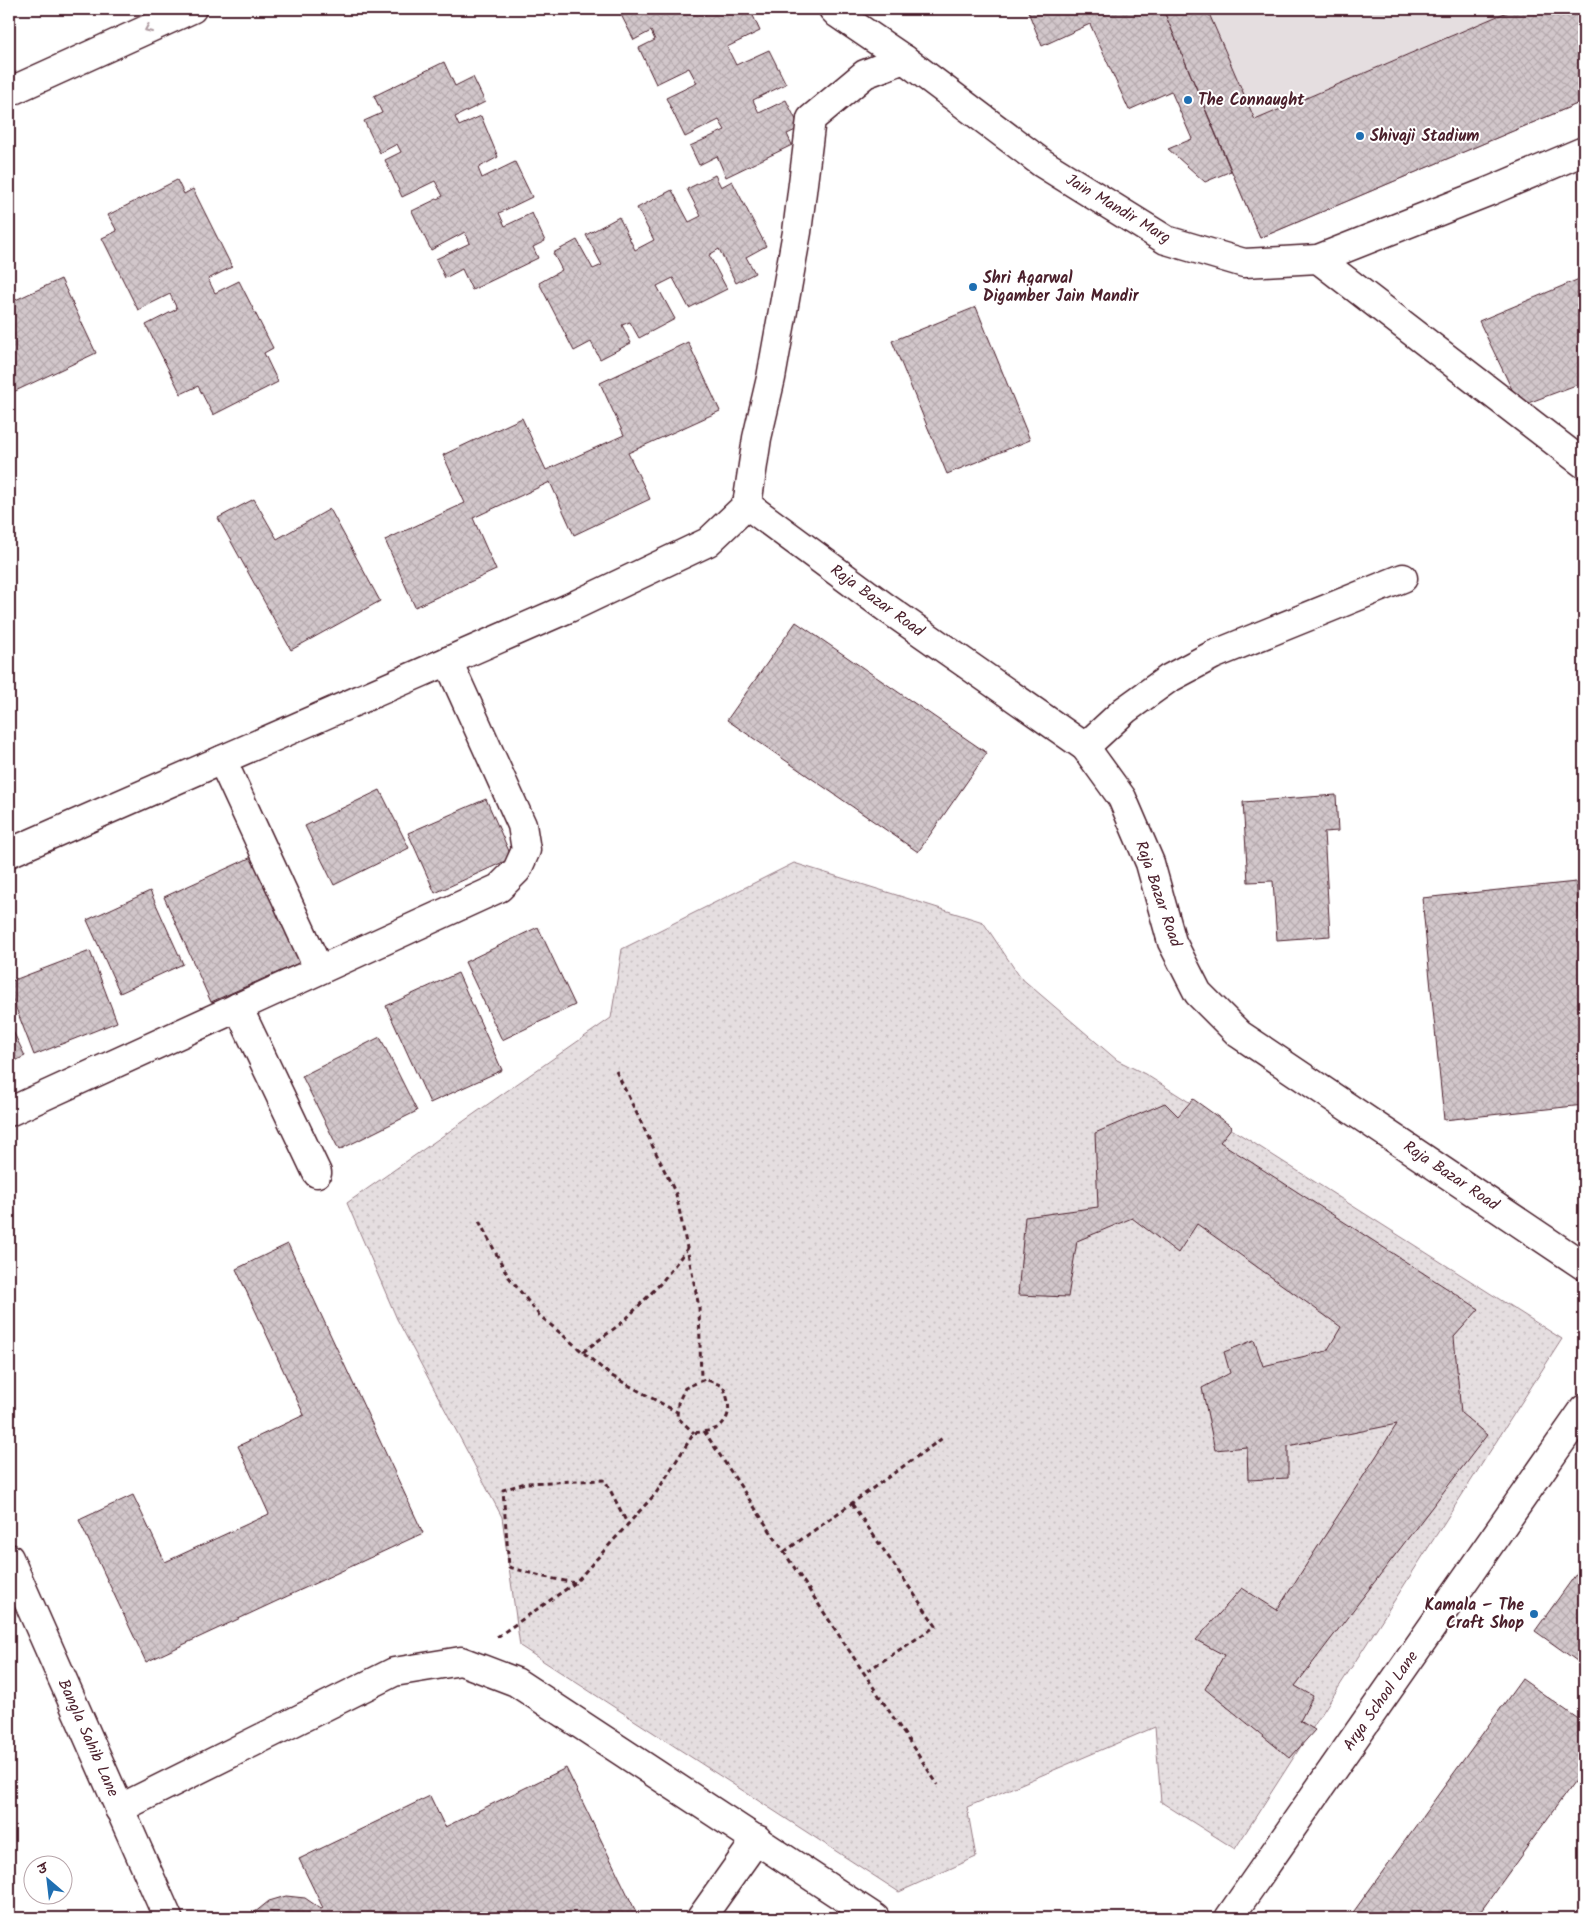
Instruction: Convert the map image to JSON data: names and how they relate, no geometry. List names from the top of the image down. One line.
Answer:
{"streets":{"street":["Jain Mandir Marg","Raja Bazar Road","Arya School Lane","Bangla Sahib Lane"]},"places":["The Connaught","Shivaji Stadium","Shri Agarwal Digamber Jain Mandir","Kamala – The Craft Shop"],"north":"top left"}
